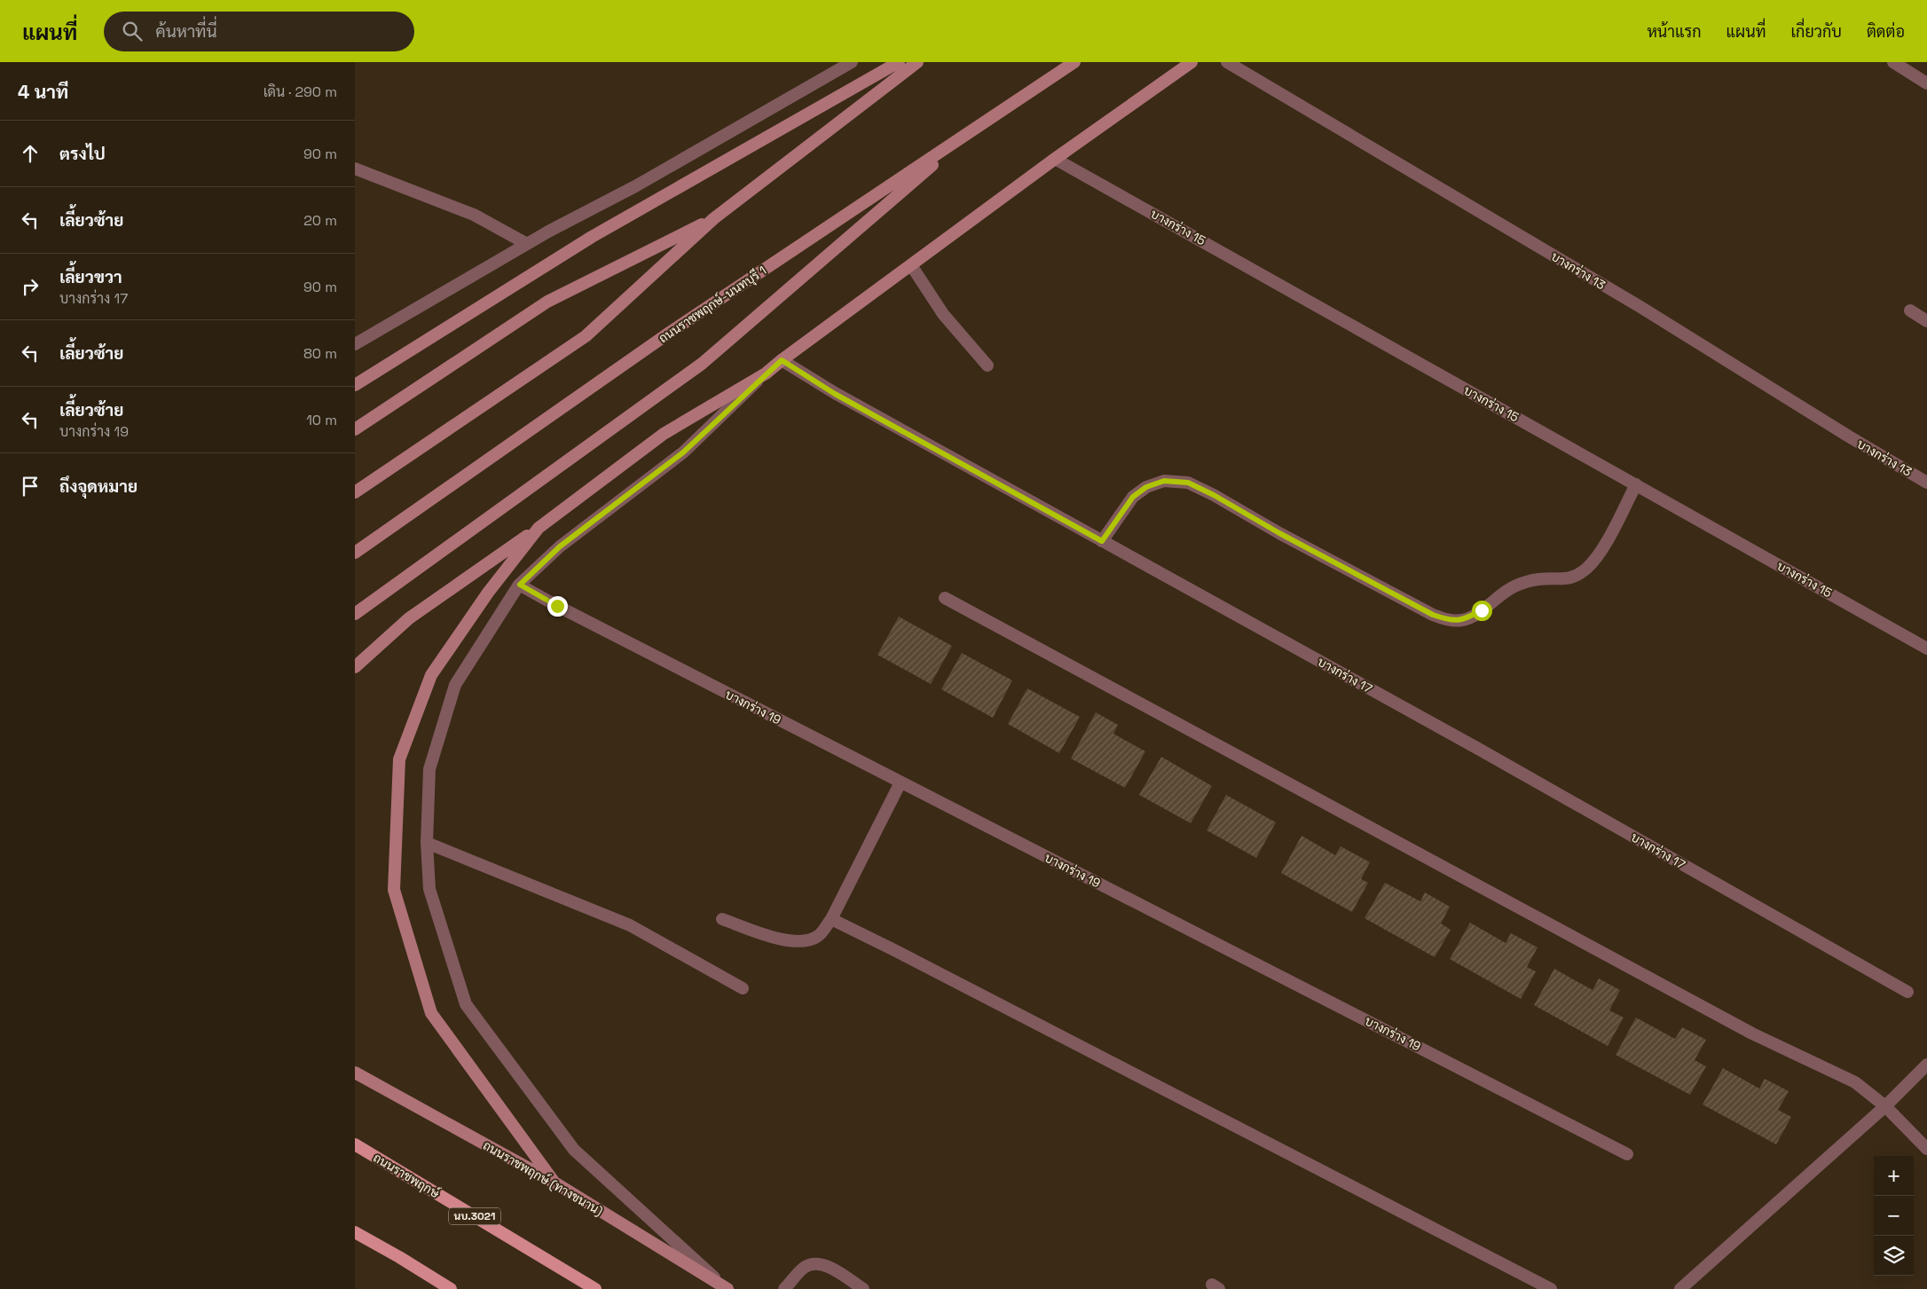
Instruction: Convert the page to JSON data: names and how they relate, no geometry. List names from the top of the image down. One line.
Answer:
{"streets":{"main road":["ถนนราชพฤกษ์-นนทบุรี 1","ถนนราชพฤกษ์","ถนนราชพฤกษ์ (ทางขนาน)","นบ.3021"],"street":["บางกร่าง 15","บางกร่าง 13","บางกร่าง 17","บางกร่าง 19"]},"page":{"header":"แผนที่","search":"ค้นหาที่นี่","nav":["หน้าแรก","แผนที่","เกี่ยวกับ","ติดต่อ"],"heading":["4 นาที","เดิน · 290 m"],"list":[["ตรงไป","90 m"],["เลี้ยวซ้าย","20 m"],["เลี้ยวขวา","บางกร่าง 17","90 m"],["เลี้ยวซ้าย","80 m"],["เลี้ยวซ้าย","บางกร่าง 19","10 m"],"ถึงจุดหมาย"],"map_buttons":["+","−"]}}
